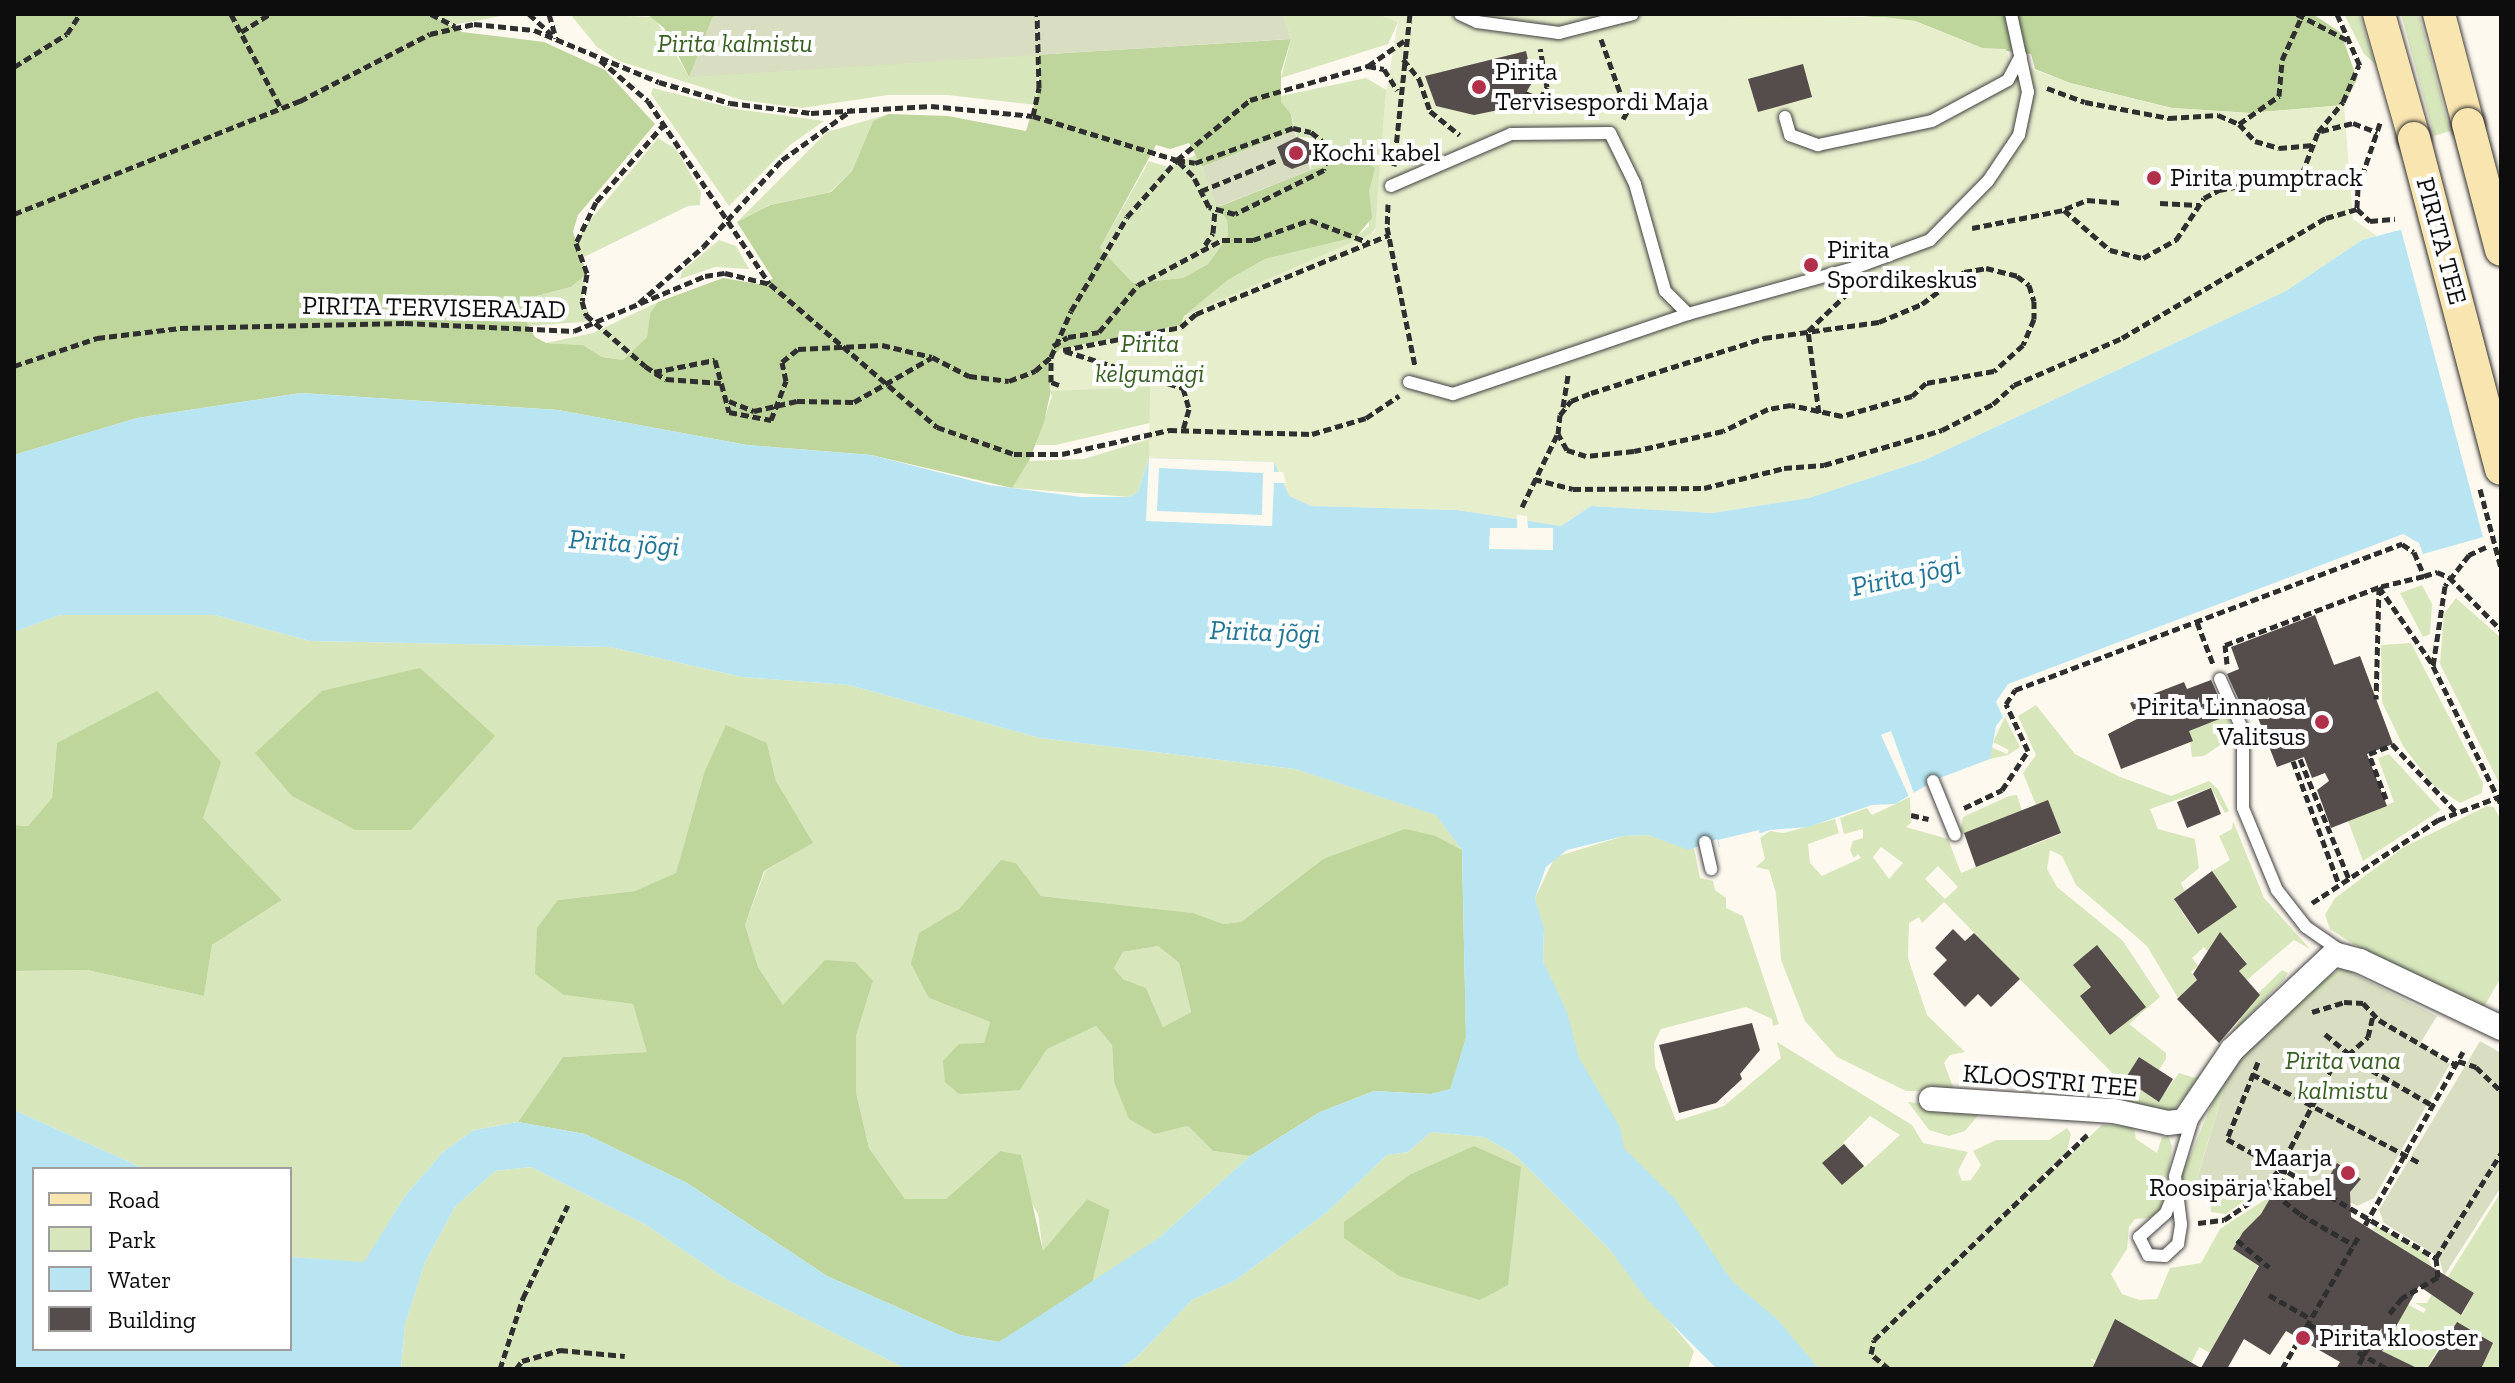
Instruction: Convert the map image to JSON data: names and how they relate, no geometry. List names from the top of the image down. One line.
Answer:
{"streets":{"main road":["PIRITA TEE"],"street":["KLOOSTRI TEE"],"path":["PIRITA TERVISERAJAD"]},"water":["Pirita jõgi"],"parks":["Pirita kalmistu","Pirita kelgumägi","Pirita vana kalmistu"],"places":["Pirita Tervisespordi Maja","Kochi kabel","Pirita pumptrack","Pirita Spordikeskus","Pirita Linnaosa Valitsus","Maarja Roosipärja kabel","Pirita klooster"],"legend":["Road","Park","Water","Building"]}
